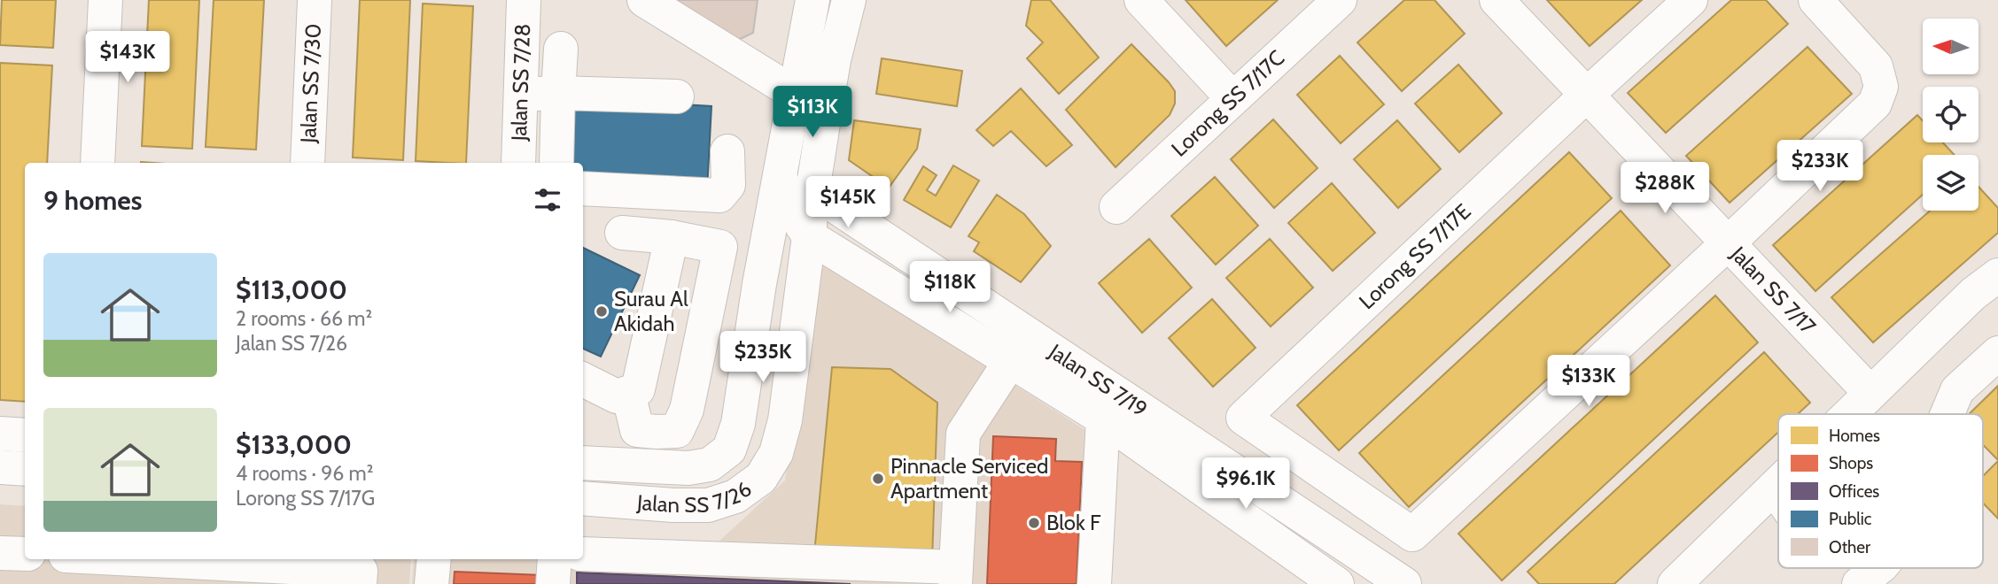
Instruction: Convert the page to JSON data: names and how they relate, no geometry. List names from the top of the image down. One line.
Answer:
{"streets":{"street":["Jalan SS 7/28","Jalan SS 7/30","Lorong SS 7/17C","Lorong SS 7/17E","Jalan SS 7/17","Jalan SS 7/19","Jalan SS 7/26"]},"crossings":[["Lorong SS 7/17E","Jalan SS 7/17"],["Jalan SS 7/19","Jalan SS 7/26"]],"places":["Surau Al Akidah","Pinnacle Serviced Apartment","Blok F"],"legend":["Homes","Shops","Offices","Public","Other"],"north":"left","page":{"price":["$143K","$113K","$233K","$288K","$145K","$118K","$235K","$133K","$96.1K"],"heading":"9 homes","list":[{"name":"$113,000","note":"2 rooms · 66 m² · Jalan SS 7/26"},{"name":"$133,000","note":"4 rooms · 96 m² · Lorong SS 7/17G"}]}}
